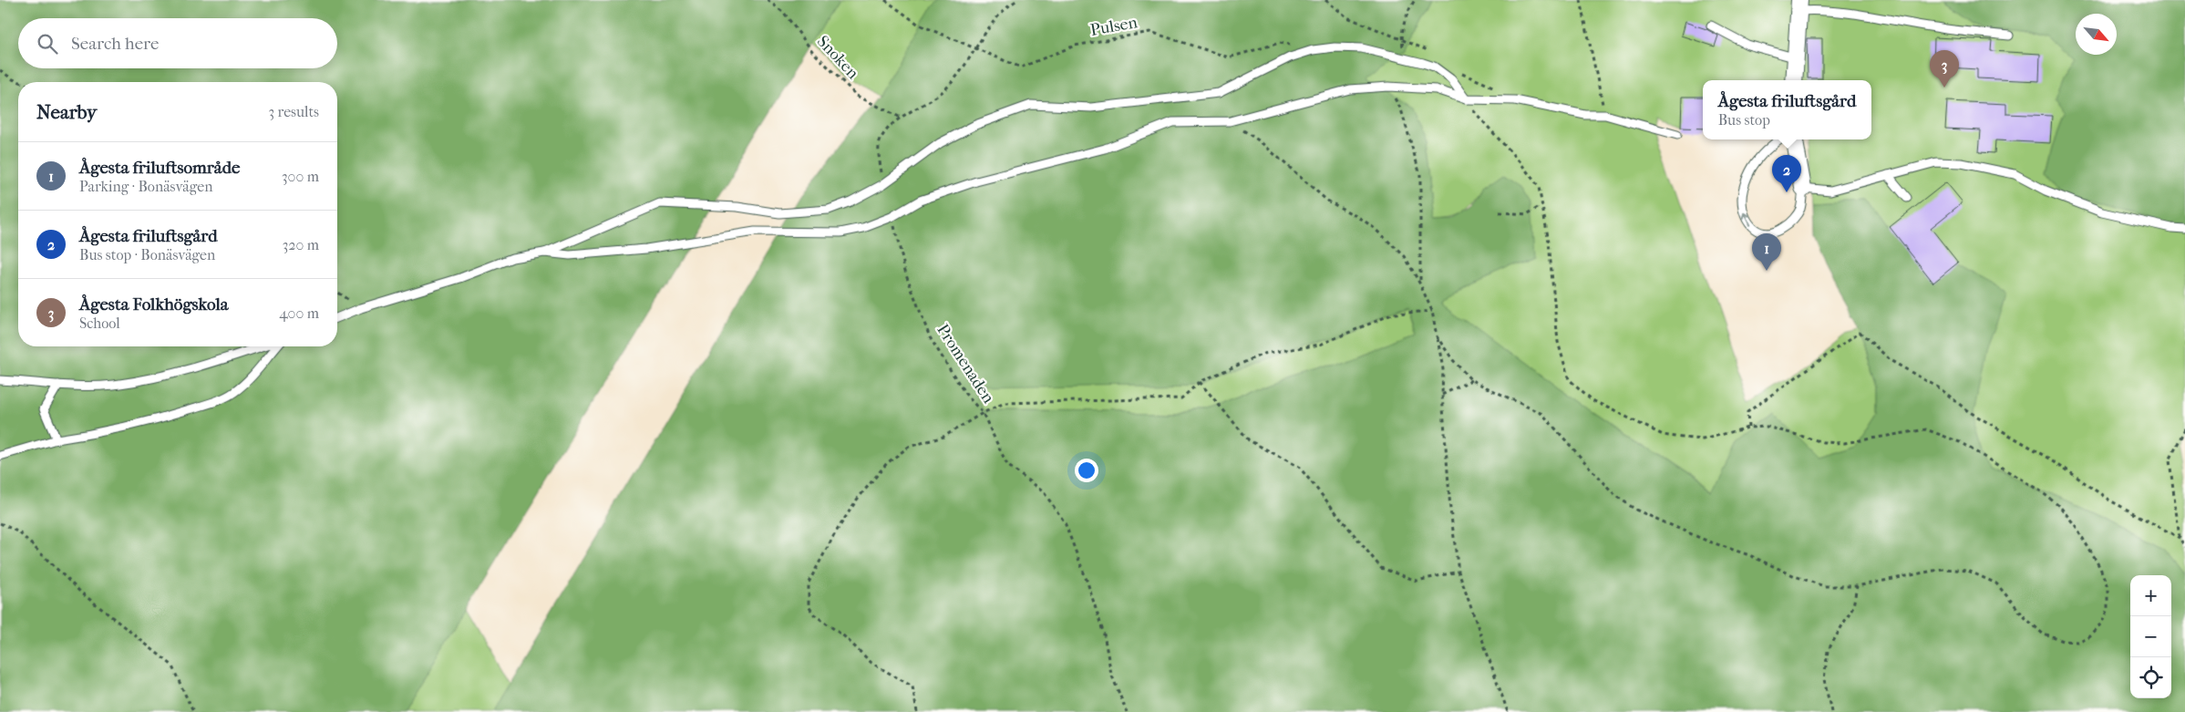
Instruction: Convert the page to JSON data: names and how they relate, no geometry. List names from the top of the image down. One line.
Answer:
{"streets":{"path":["Pulsen","Snoken","Promenaden"]},"north":"bottom right","page":{"search":"Search here","pins":["3","2","1"],"popup":["Ågesta friluftsgård","Bus stop"],"heading":["Nearby","3 results"],"list":[{"mark":"1","name":"Ågesta friluftsområde","note":"Parking · Bonäsvägen","value":"300 m"},{"mark":"2","name":"Ågesta friluftsgård","note":"Bus stop · Bonäsvägen","value":"320 m"},{"mark":"3","name":"Ågesta Folkhögskola","note":"School","value":"400 m"}],"map_buttons":["+","−"]}}
